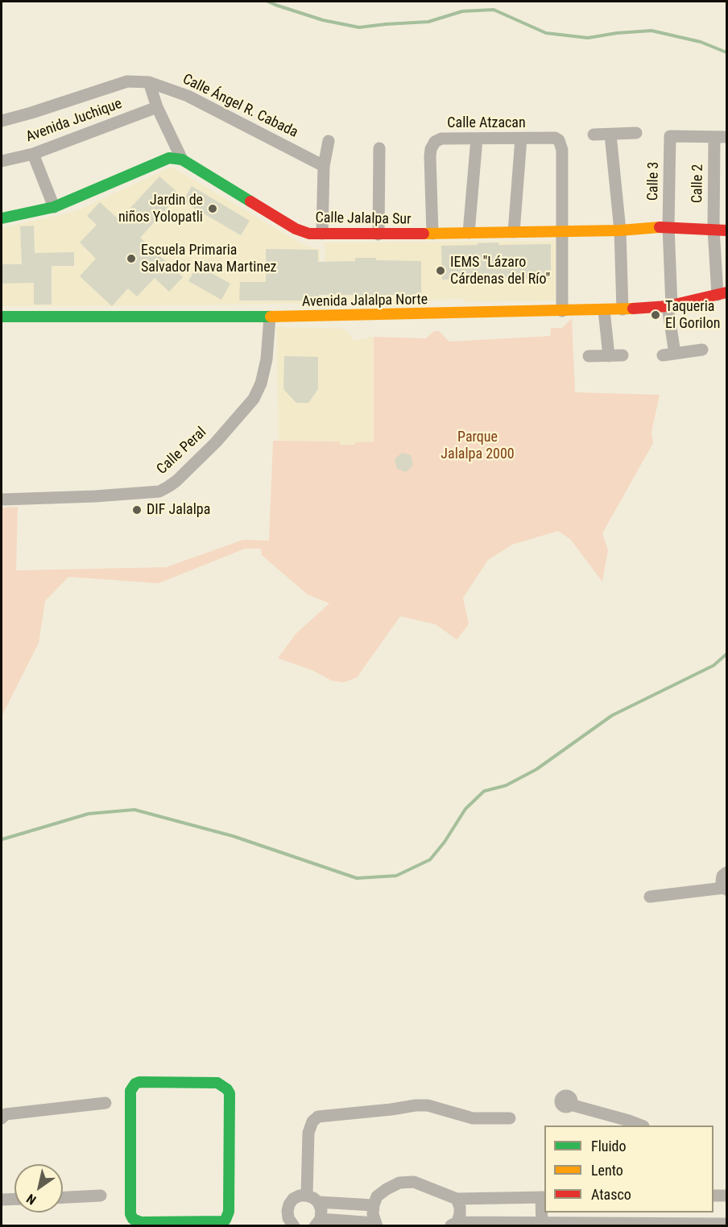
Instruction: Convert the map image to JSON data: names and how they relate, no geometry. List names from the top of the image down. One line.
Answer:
{"streets":{"street":["Calle Ángel R. Cabada","Avenida Juchique","Calle Atzacan","Calle 3","Calle 2","Calle Jalalpa Sur","Avenida Jalalpa Norte","Calle Peral"]},"crossings":[["Calle Atzacan","Calle Jalalpa Sur"],["Calle 3","Calle 2"],["Calle 3","Calle Jalalpa Sur"],["Calle 3","Avenida Jalalpa Norte"],["Calle 2","Calle Jalalpa Sur"],["Calle 2","Avenida Jalalpa Norte"],["Avenida Jalalpa Norte","Calle Peral"]],"parks":["Parque Jalalpa 2000"],"places":["Jardin de niños Yolopatli","Escuela Primaria Salvador Nava Martinez","IEMS \"Lázaro Cárdenas del Río\"","Taqueria El Gorilon","DIF Jalalpa"],"legend":["Fluido","Lento","Atasco"],"north":"bottom left"}
